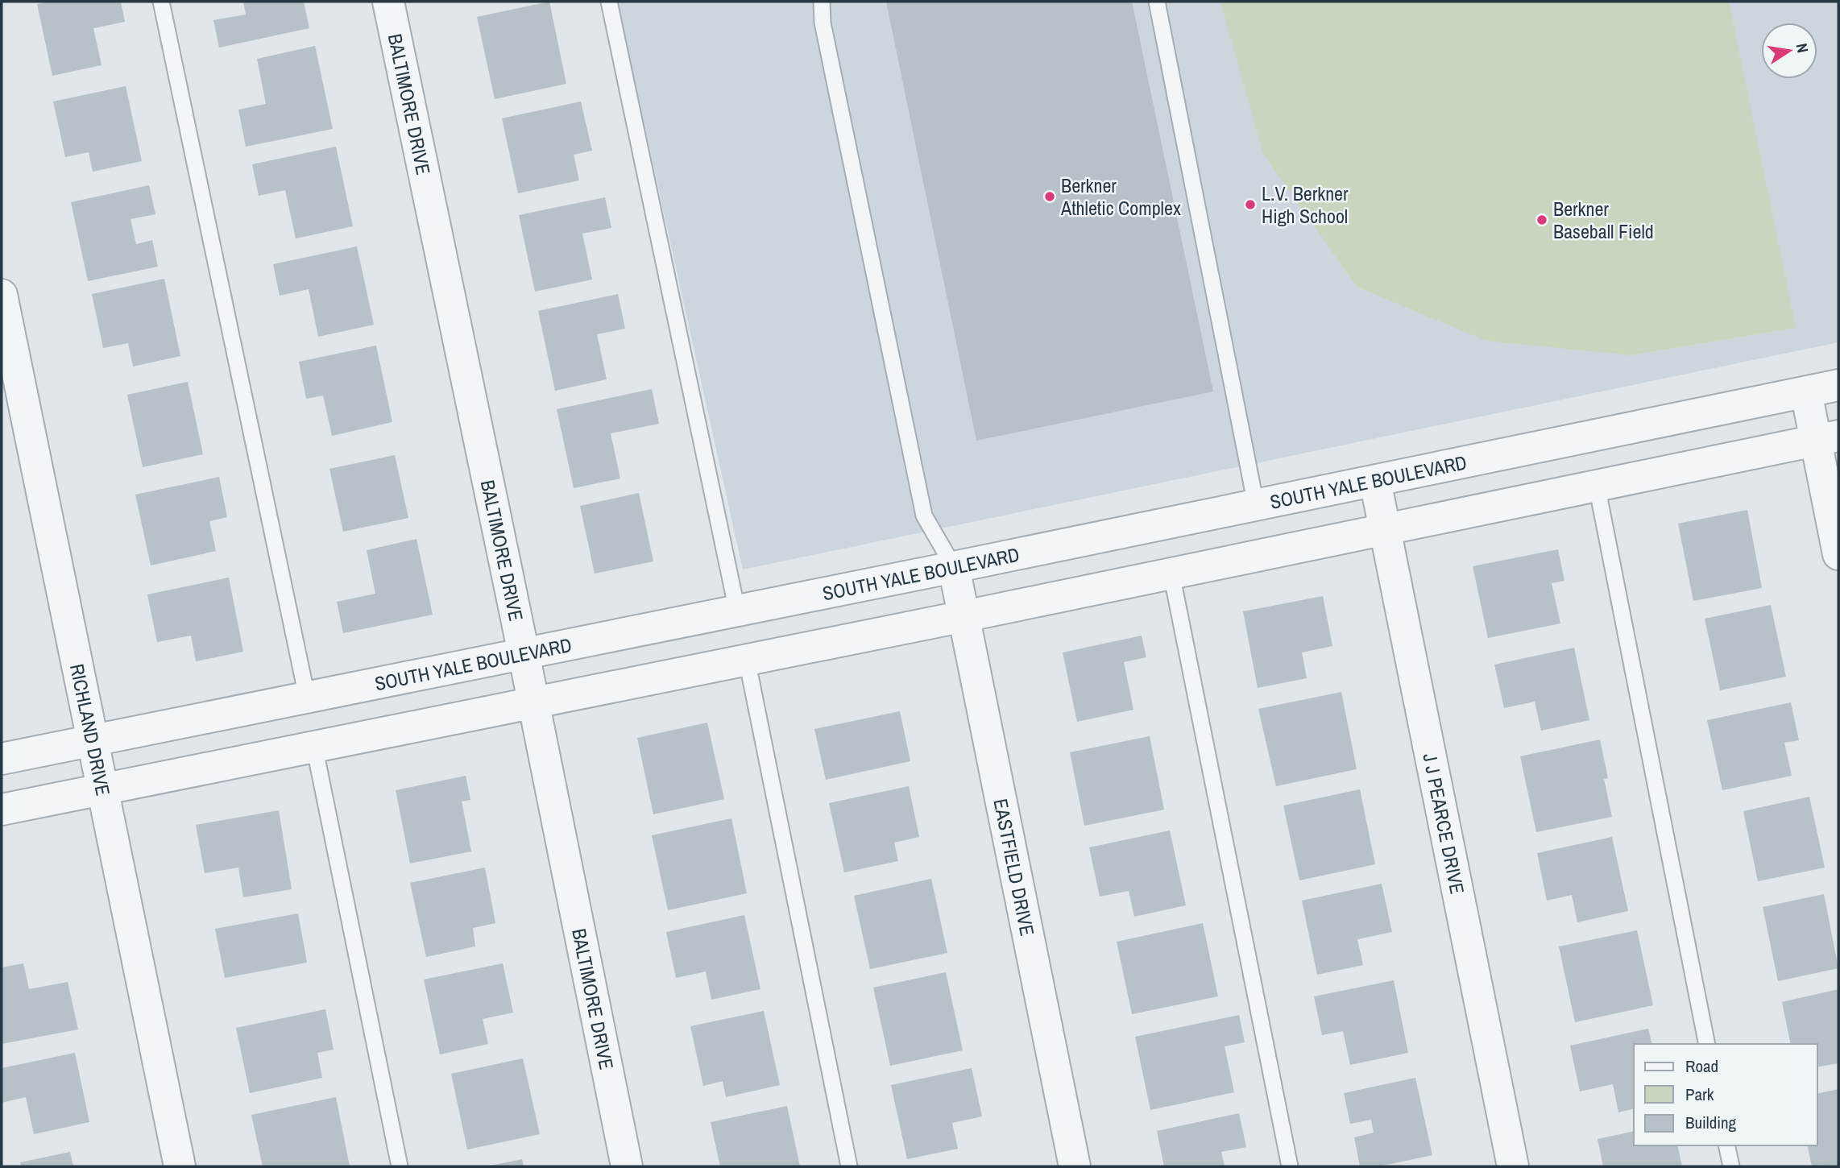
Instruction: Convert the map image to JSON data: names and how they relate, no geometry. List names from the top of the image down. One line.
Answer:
{"streets":{"street":["BALTIMORE DRIVE","SOUTH YALE BOULEVARD","RICHLAND DRIVE","J J PEARCE DRIVE","EASTFIELD DRIVE"]},"crossings":[["BALTIMORE DRIVE","SOUTH YALE BOULEVARD"],["SOUTH YALE BOULEVARD","RICHLAND DRIVE"],["SOUTH YALE BOULEVARD","J J PEARCE DRIVE"],["SOUTH YALE BOULEVARD","EASTFIELD DRIVE"]],"places":["Berkner Athletic Complex","L.V. Berkner High School","Berkner Baseball Field"],"legend":["Road","Park","Building"],"north":"right"}
